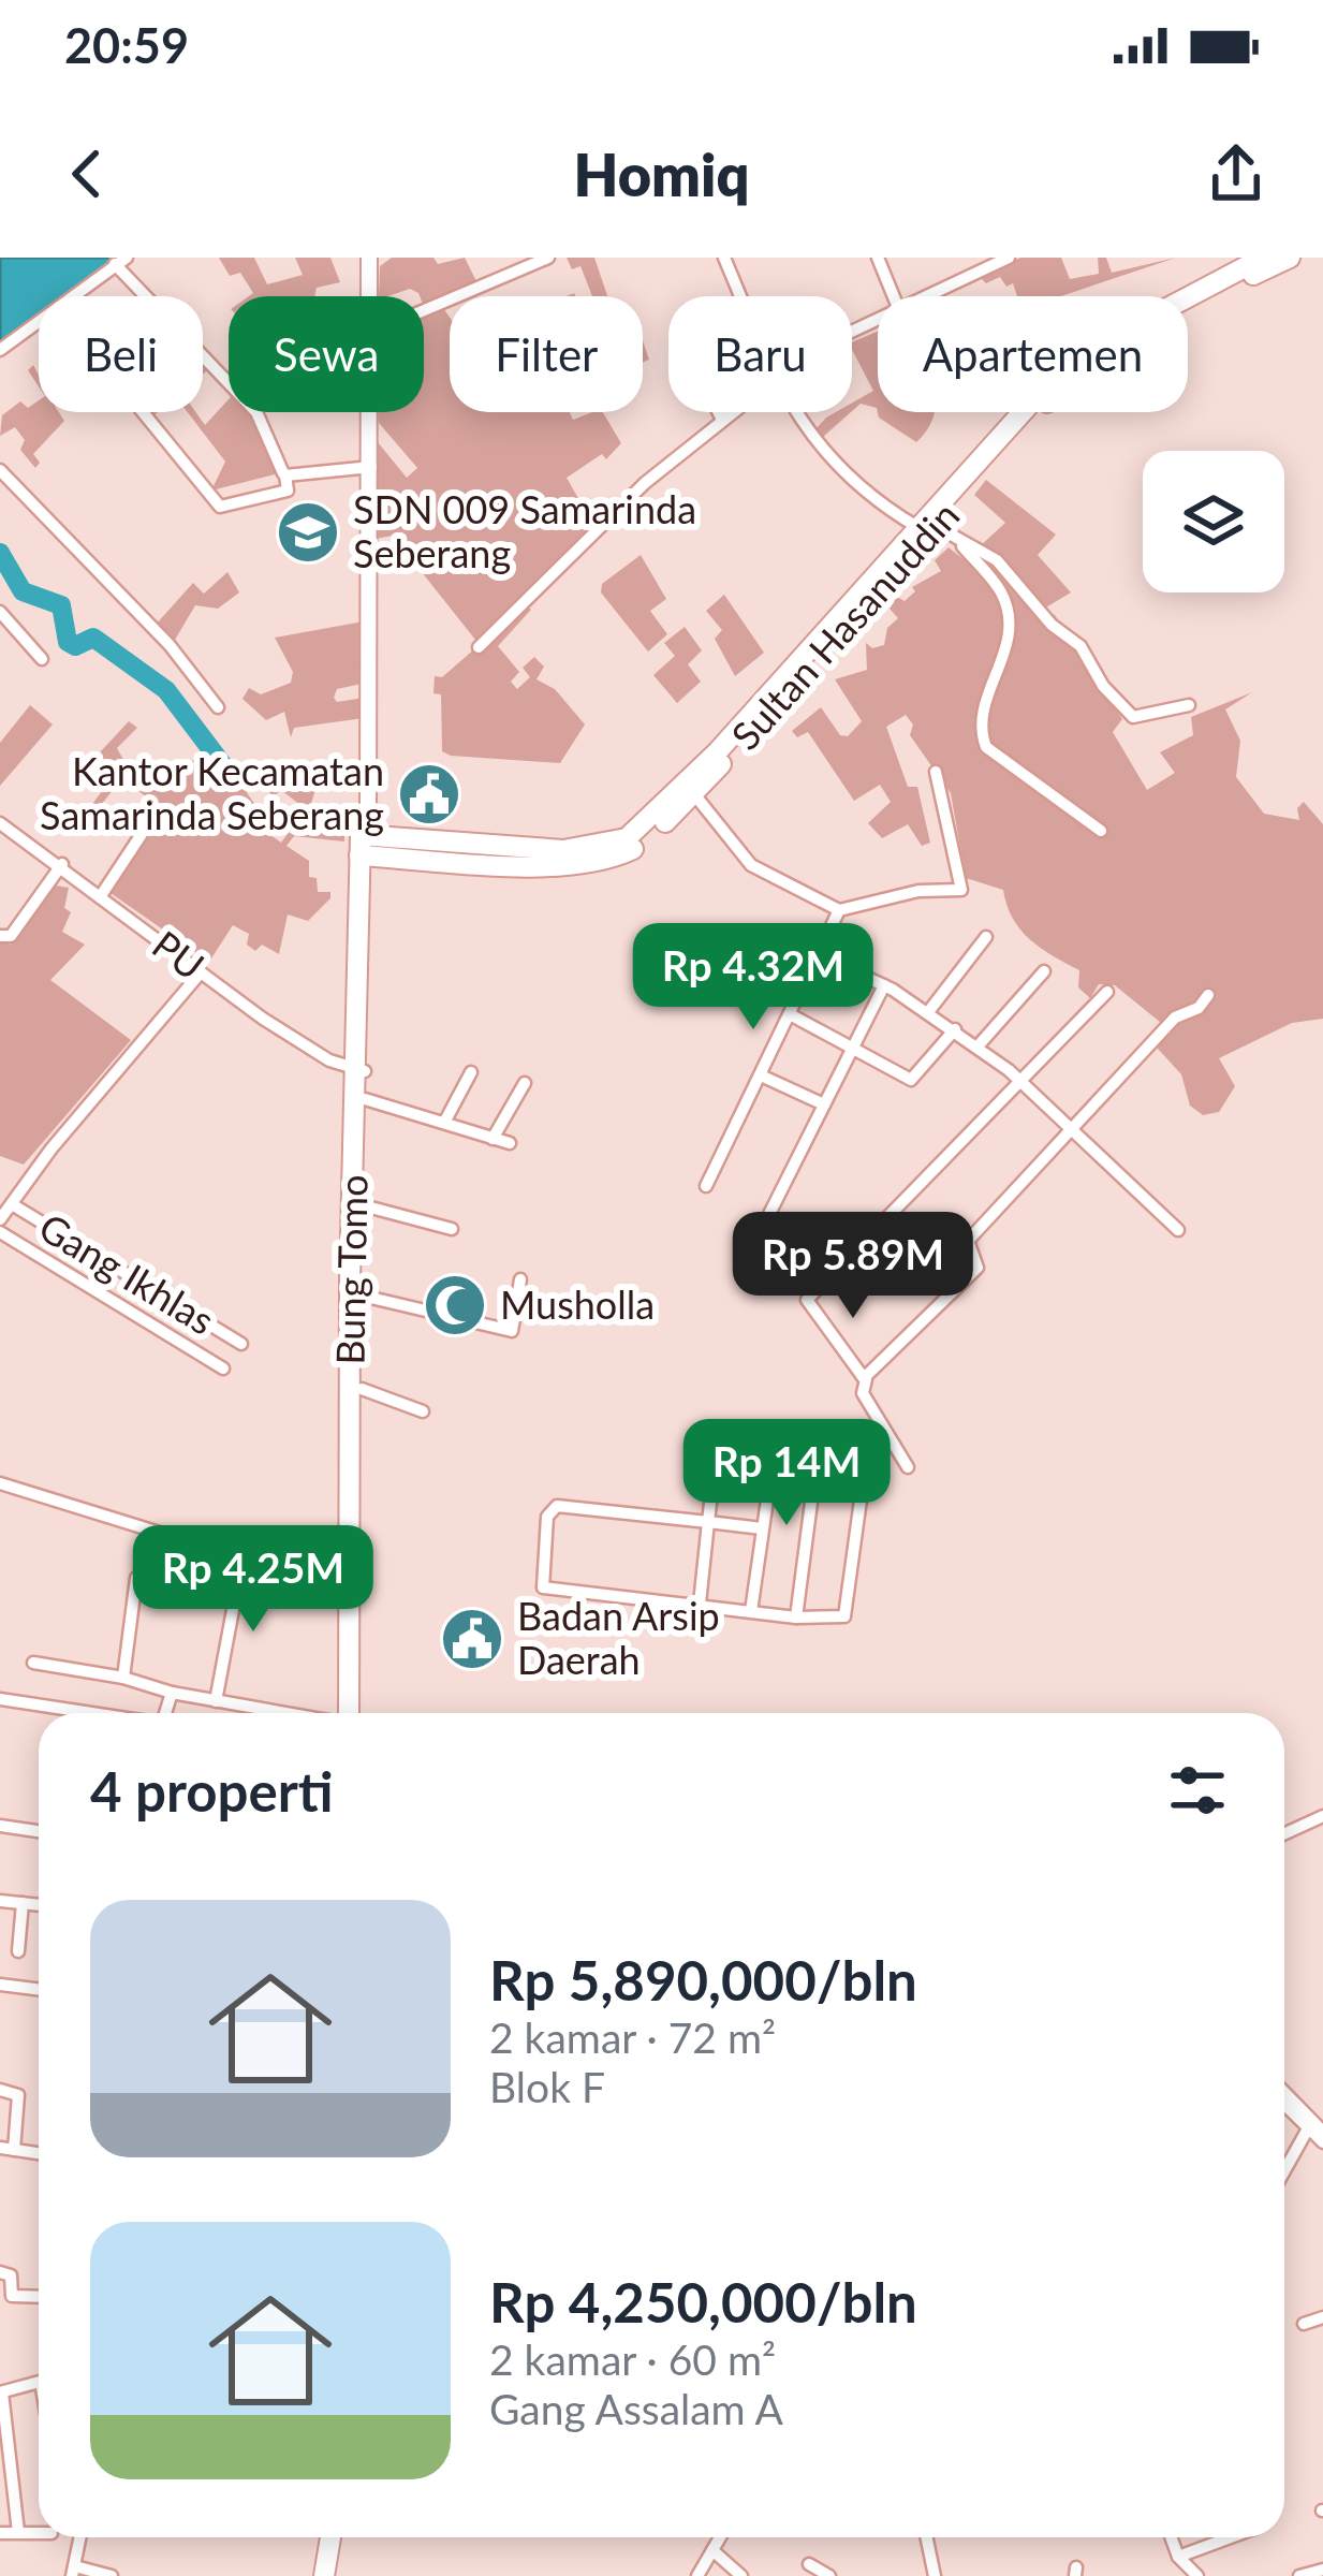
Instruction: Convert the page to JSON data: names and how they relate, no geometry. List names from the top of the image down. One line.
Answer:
{"streets":{"main road":["Sultan Hasanuddin","Bung Tomo"],"street":["PU","Gang Ikhlas"]},"crossings":[["Sultan Hasanuddin","Bung Tomo"],["PU","Bung Tomo"]],"places":{"school or university":["SDN 009 Samarinda Seberang"],"public building":["Kantor Kecamatan Samarinda Seberang","Badan Arsip Daerah"],"mosque":["Musholla"]},"page":{"status":"20:59","header":"Homiq","chip":["Beli","Sewa","Filter","Baru","Apartemen"],"price":["Rp 4.32M","Rp 5.89M","Rp 14M","Rp 4.25M"],"heading":"4 properti","list":[{"name":"Rp 5,890,000/bln","note":"2 kamar · 72 m² · Blok F"},{"name":"Rp 4,250,000/bln","note":"2 kamar · 60 m² · Gang Assalam A"}]}}
